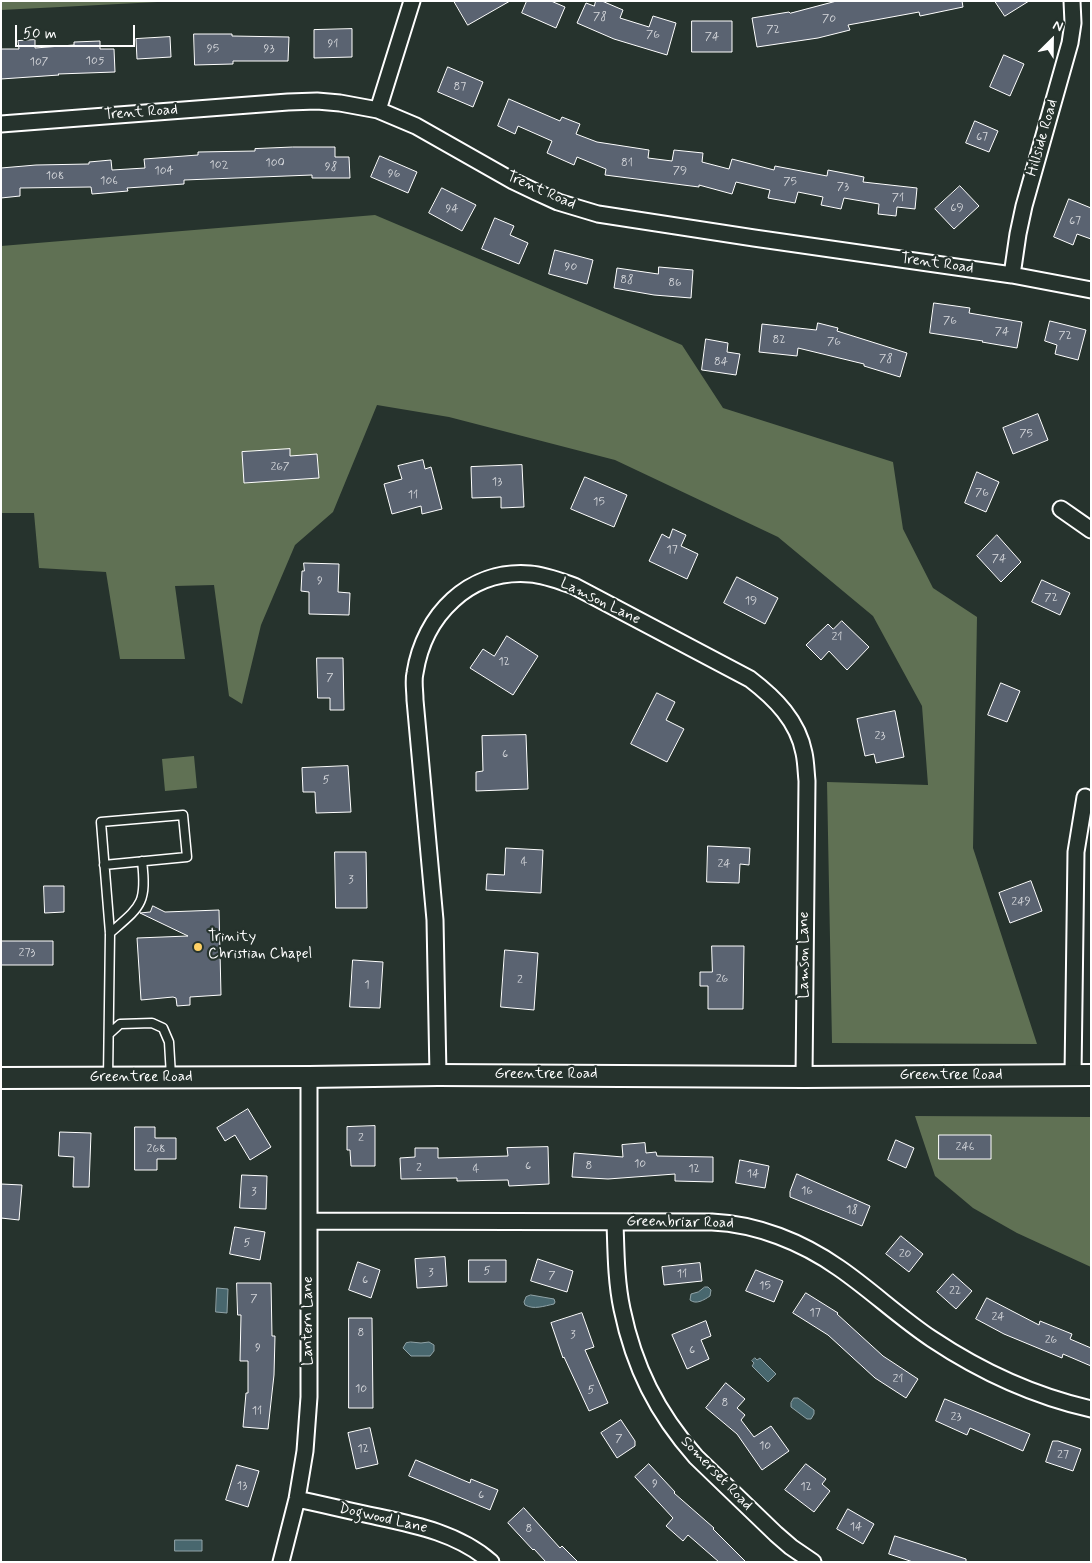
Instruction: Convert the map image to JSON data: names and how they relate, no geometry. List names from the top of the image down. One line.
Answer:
{"streets":{"street":["Trent Road","Hillside Road","Lamson Lane","Greentree Road","Greenbriar Road","Lantern Lane","Somerset Road","Dogwood Lane"]},"crossings":[["Trent Road","Hillside Road"],["Lamson Lane","Greentree Road"],["Greentree Road","Lantern Lane"],["Greenbriar Road","Lantern Lane"],["Greenbriar Road","Somerset Road"],["Lantern Lane","Dogwood Lane"]],"places":["Trinity Christian Chapel"],"house_numbers":["78","70","72","76","74","91","95","93","105","107","87","67","100","81","102","98","104","79","96","108","106","75","73","71","69","94","67","90","88","86","76","74","72","82","76","78","84","75","267","13","76","11","15","17","74","9","72","19","21","12","7","23","6","5","4","24","3","249","273","26","2","1","2","246","268","10","6","8","2","4","12","14","16","3","18","5","20","5","3","11","7","6","15","22","7","17","24","8","3","26","9","6","21","10","5","8","11","23","7","10","12","27","9","13","12","6","14","8"],"scale_bar":"50 m","north":"top right"}
